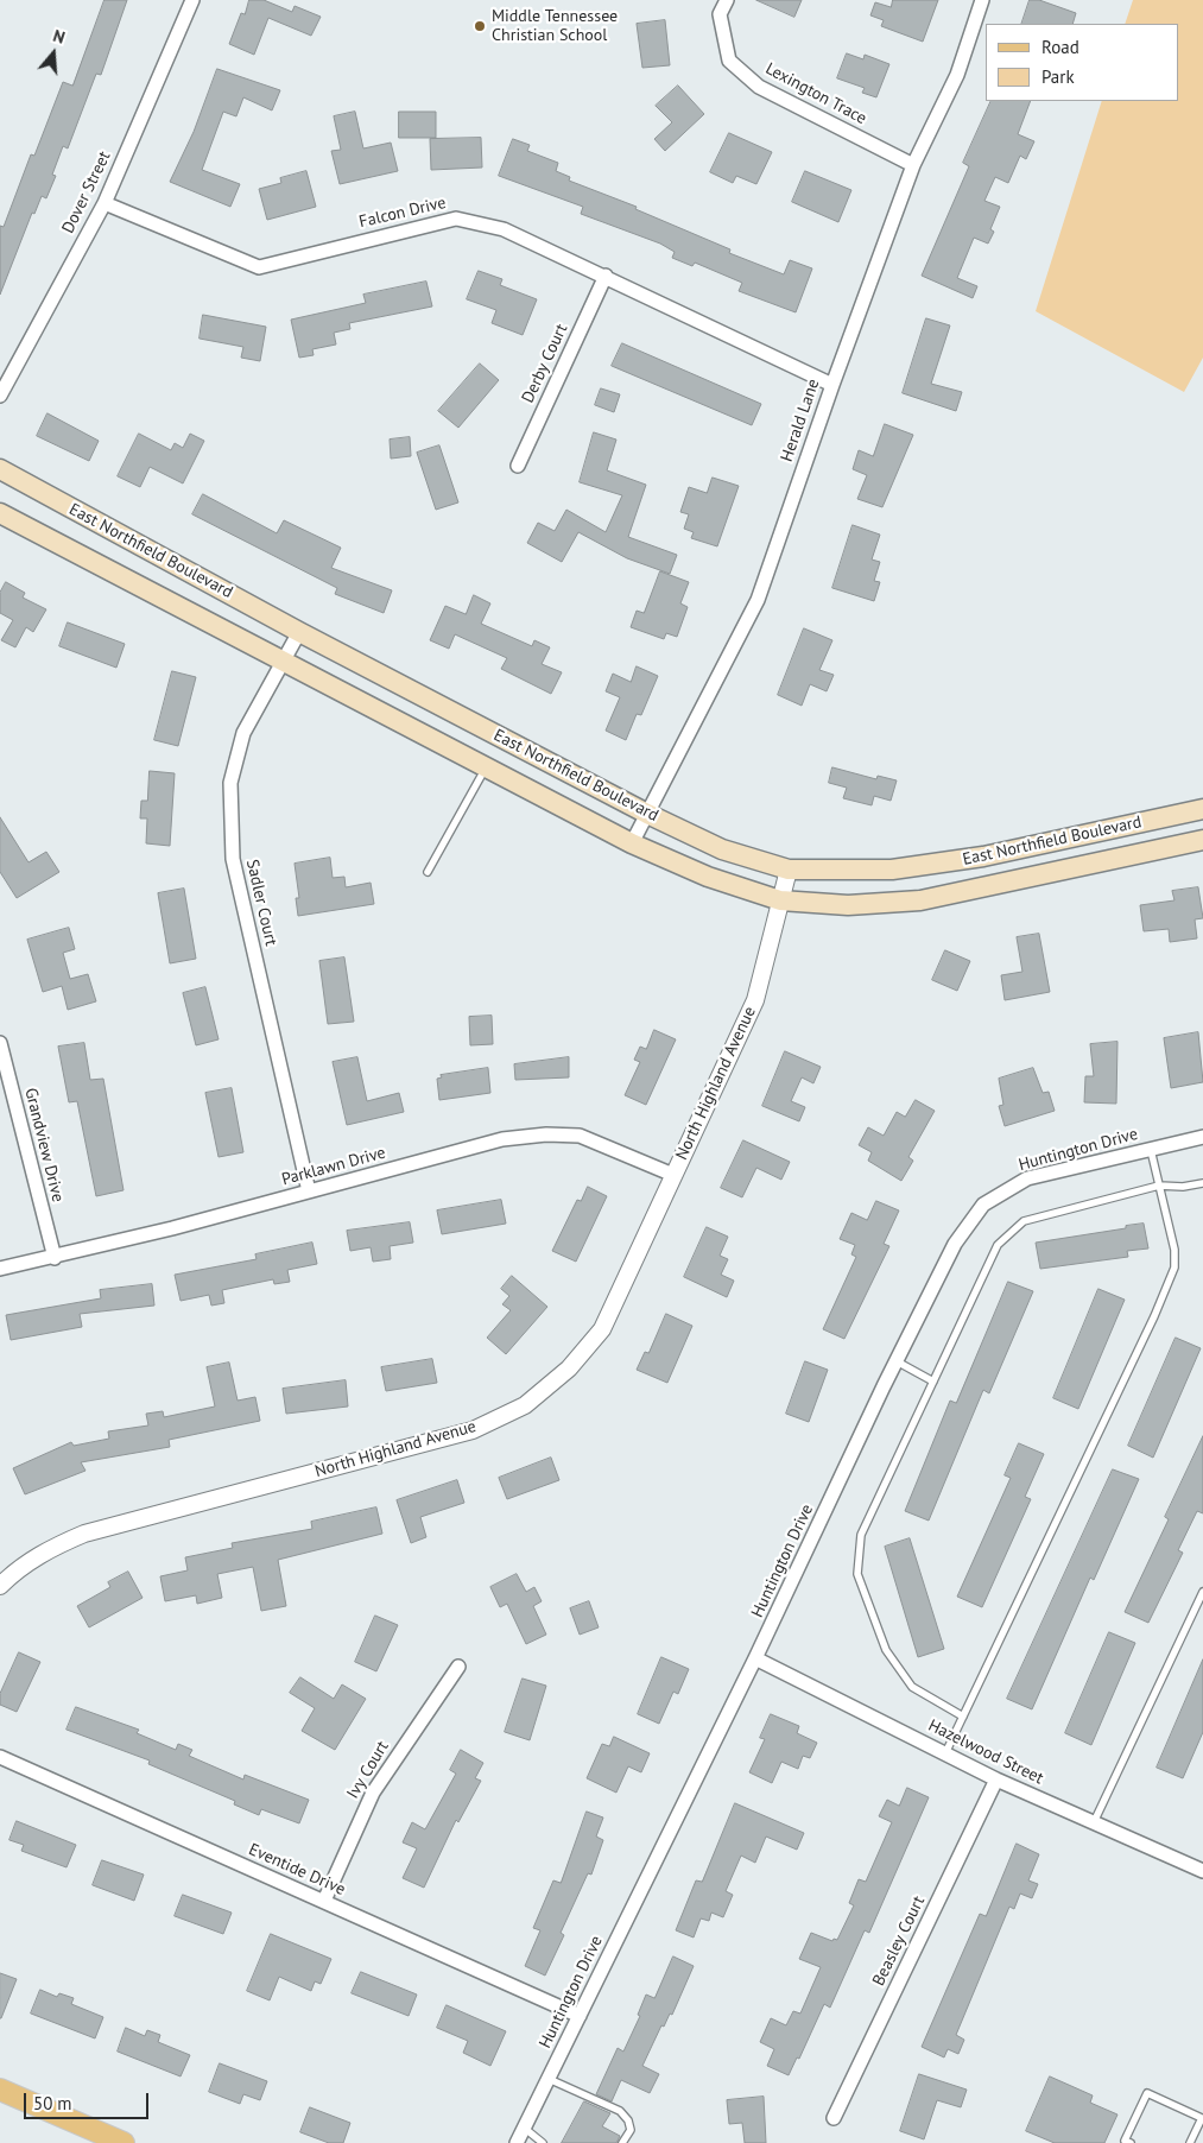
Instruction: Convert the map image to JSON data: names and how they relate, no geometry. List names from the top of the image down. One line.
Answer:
{"streets":{"main road":["East Northfield Boulevard"],"street":["Lexington Trace","Dover Street","Falcon Drive","Derby Court","Herald Lane","Sadler Court","North Highland Avenue","Grandview Drive","Huntington Drive","Parklawn Drive","Hazelwood Street","Ivy Court","Eventide Drive","Beasley Court"]},"crossings":[["Lexington Trace","Herald Lane"],["Dover Street","Falcon Drive"],["Falcon Drive","Derby Court"],["Falcon Drive","Herald Lane"],["Herald Lane","East Northfield Boulevard"],["East Northfield Boulevard","Sadler Court"],["East Northfield Boulevard","North Highland Avenue"],["Sadler Court","Parklawn Drive"],["North Highland Avenue","Parklawn Drive"],["Grandview Drive","Parklawn Drive"],["Huntington Drive","Hazelwood Street"],["Huntington Drive","Eventide Drive"],["Hazelwood Street","Beasley Court"],["Ivy Court","Eventide Drive"]],"places":["Middle Tennessee Christian School"],"legend":["Road","Park"],"scale_bar":"50 m","north":"top"}
